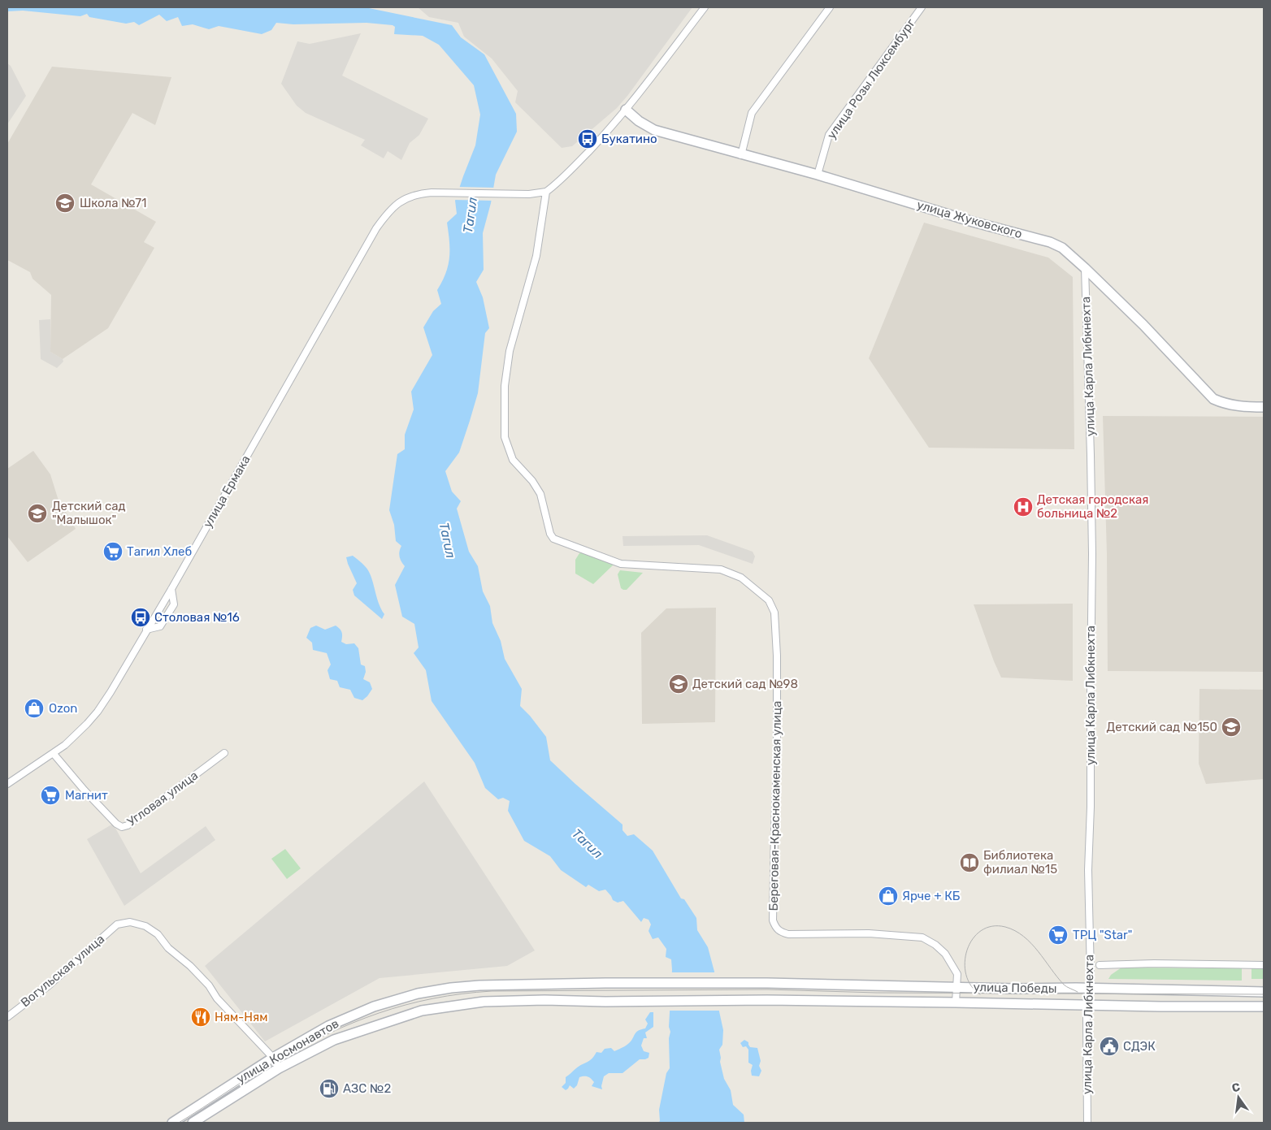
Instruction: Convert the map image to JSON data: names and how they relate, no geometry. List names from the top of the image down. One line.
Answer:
{"streets":{"main road":["улица Жуковского","улица Победы","улица Космонавтов"],"street":["улица Розы Люксембург","улица Карла Либкнехта","улица Ермака","Угловая улица","Береговая-Краснокаменская улица","Вогульская улица"]},"crossings":[["улица Розы Люксембург","улица Жуковского"],["улица Жуковского","улица Карла Либкнехта"],["улица Карла Либкнехта","улица Победы"],["улица Ермака","Угловая улица"],["улица Ермака","Береговая-Краснокаменская улица"],["Береговая-Краснокаменская улица","улица Победы"],["Вогульская улица","улица Космонавтов"],["улица Победы","улица Космонавтов"]],"water":["Тагил"],"places":{"bus stop":["Букатино","Столовая №16"],"school or university":["Школа №71","Детский сад \"Малышок\"","Детский сад №98","Детский сад №150"],"hospital":["Детская городская больница №2"],"supermarket":["Тагил Хлеб","Магнит","ТРЦ \"Star\""],"shop":["Ozon","Ярче + КБ"],"library":["Библиотека филиал №15"],"restaurant":["Ням-Ням"],"public building":["СДЭК"],"fuel station":["АЗС №2"]},"north":"top"}
